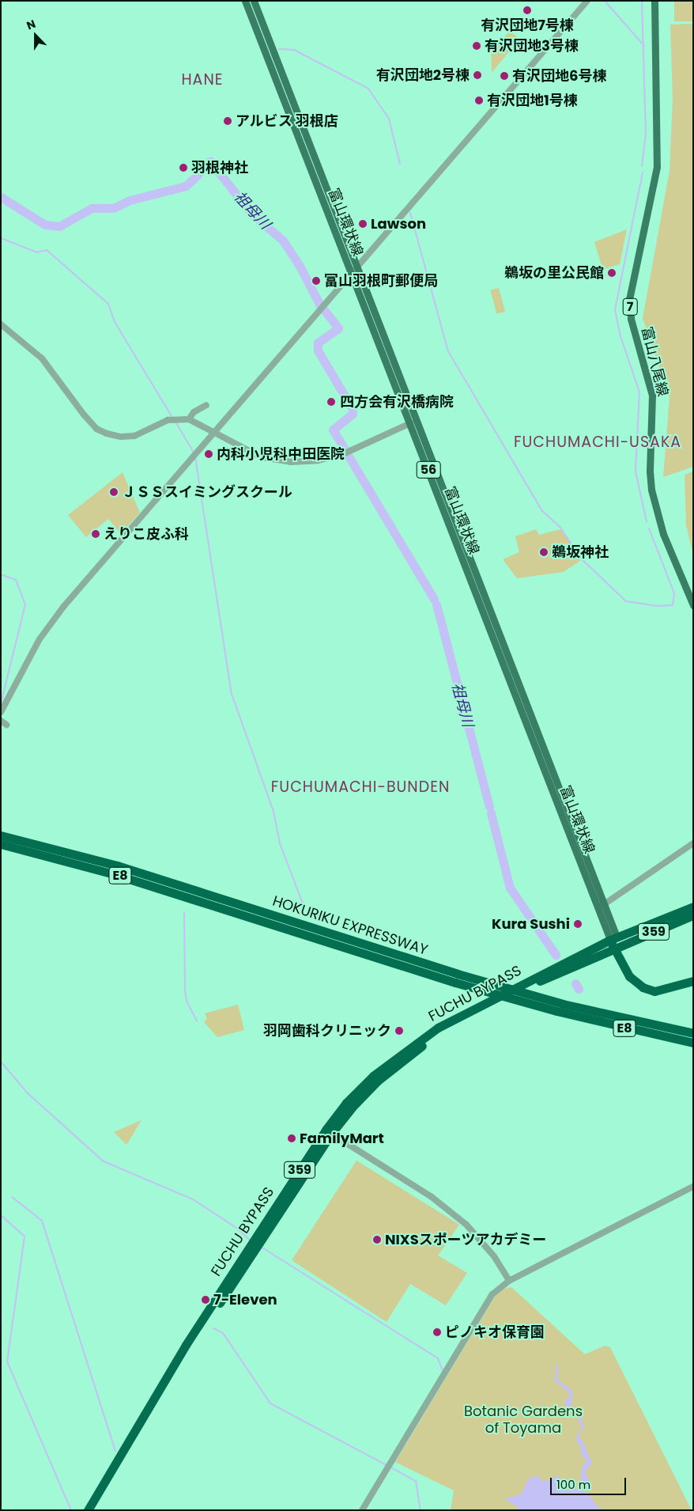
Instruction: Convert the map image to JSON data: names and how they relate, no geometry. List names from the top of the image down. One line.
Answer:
{"streets":{"highway":["E8","HOKURIKU EXPRESSWAY","359","FUCHU BYPASS"],"main road":["富山環状線","7","富山八尾線","56"]},"crossings":[["富山環状線","359"],["富山環状線","FUCHU BYPASS"],["359","FUCHU BYPASS"]],"districts":["HANE","FUCHUMACHI-USAKA","FUCHUMACHI-BUNDEN"],"water":["祖母川"],"parks":["Botanic Gardens of Toyama"],"places":["有沢団地7号棟","有沢団地3号棟","有沢団地2号棟","有沢団地6号棟","有沢団地1号棟","アルビス 羽根店","羽根神社","Lawson","鵜坂の里公民館","富山羽根町郵便局","四方会有沢橋病院","内科小児科中田医院","ＪＳＳスイミングスクール","えりこ皮ふ科","鵜坂神社","Kura Sushi","羽岡歯科クリニック","FamilyMart","NIXSスポーツアカデミー","7-Eleven","ピノキオ保育園"],"scale_bar":"100 m","north":"top"}
